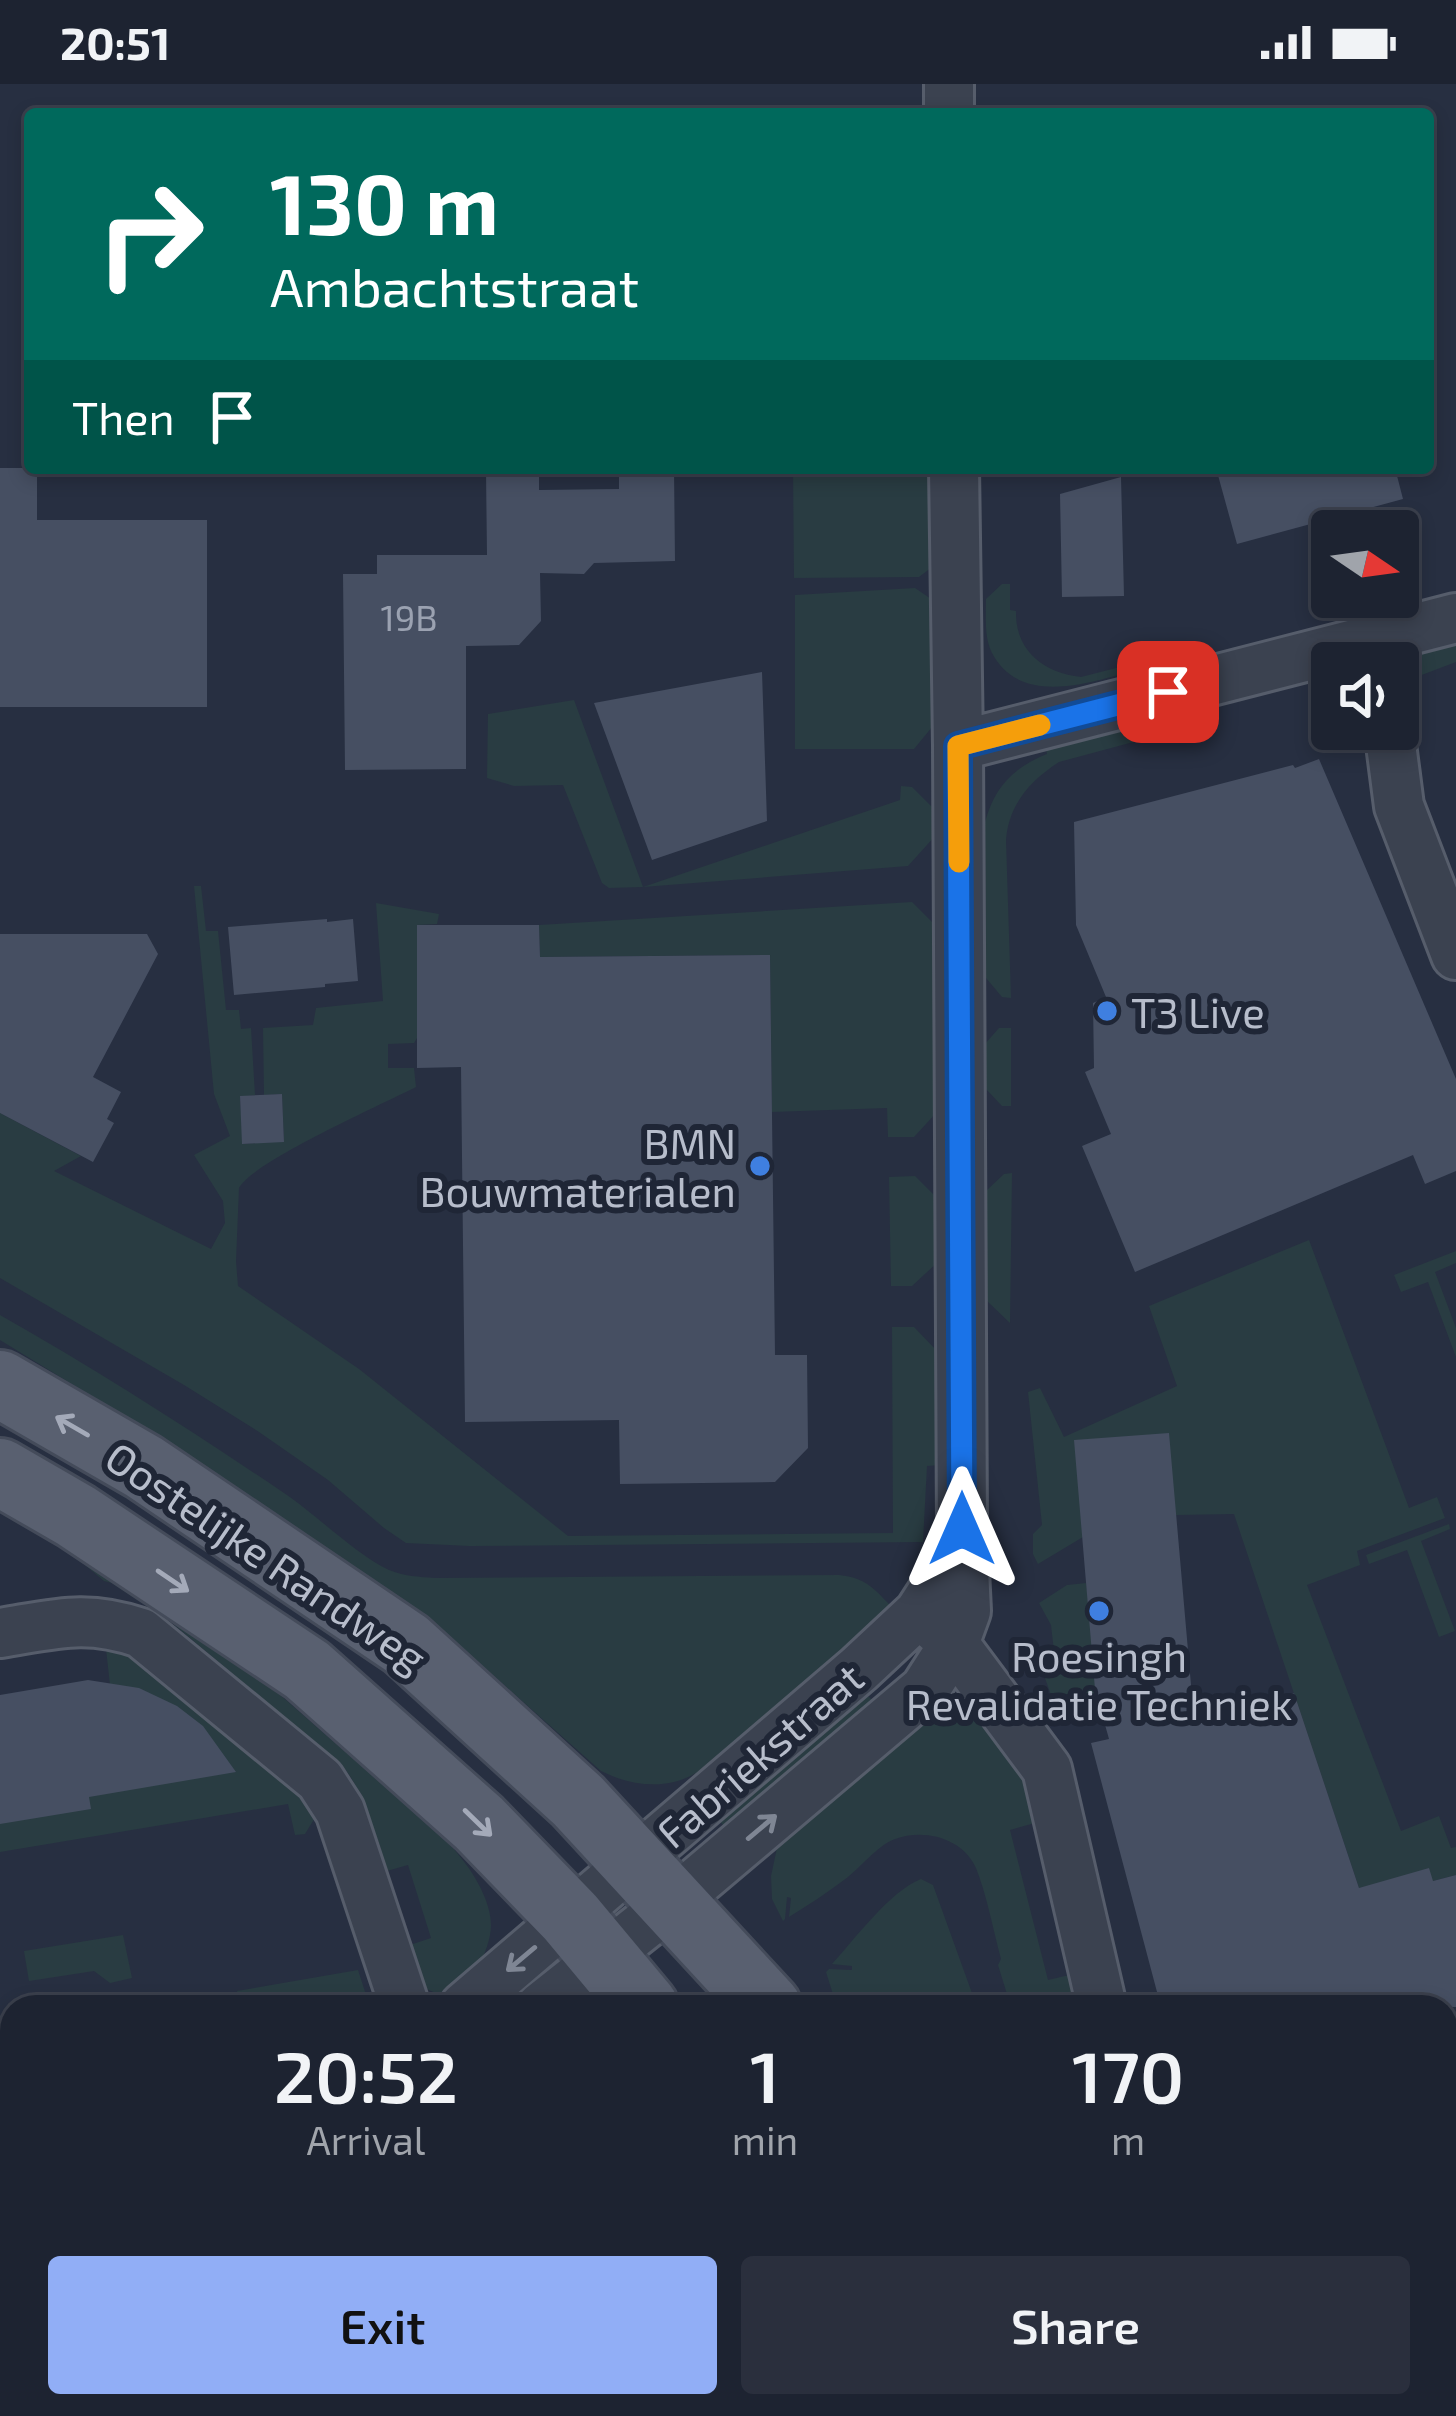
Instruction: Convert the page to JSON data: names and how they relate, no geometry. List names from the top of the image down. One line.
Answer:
{"streets":{"main road":["Oostelijke Randweg"],"street":["Fabriekstraat"]},"crossings":[["Oostelijke Randweg","Fabriekstraat"]],"places":["T3 Live","BMN Bouwmaterialen","Roesingh Revalidatie Techniek"],"house_numbers":["19B"],"north":"right","page":{"status":"20:51","turn":["130 m","Ambachtstraat"],"then":"Then","eta":["20:52","Arrival","1","min","170","m"],"buttons":["Exit","Share"]}}
